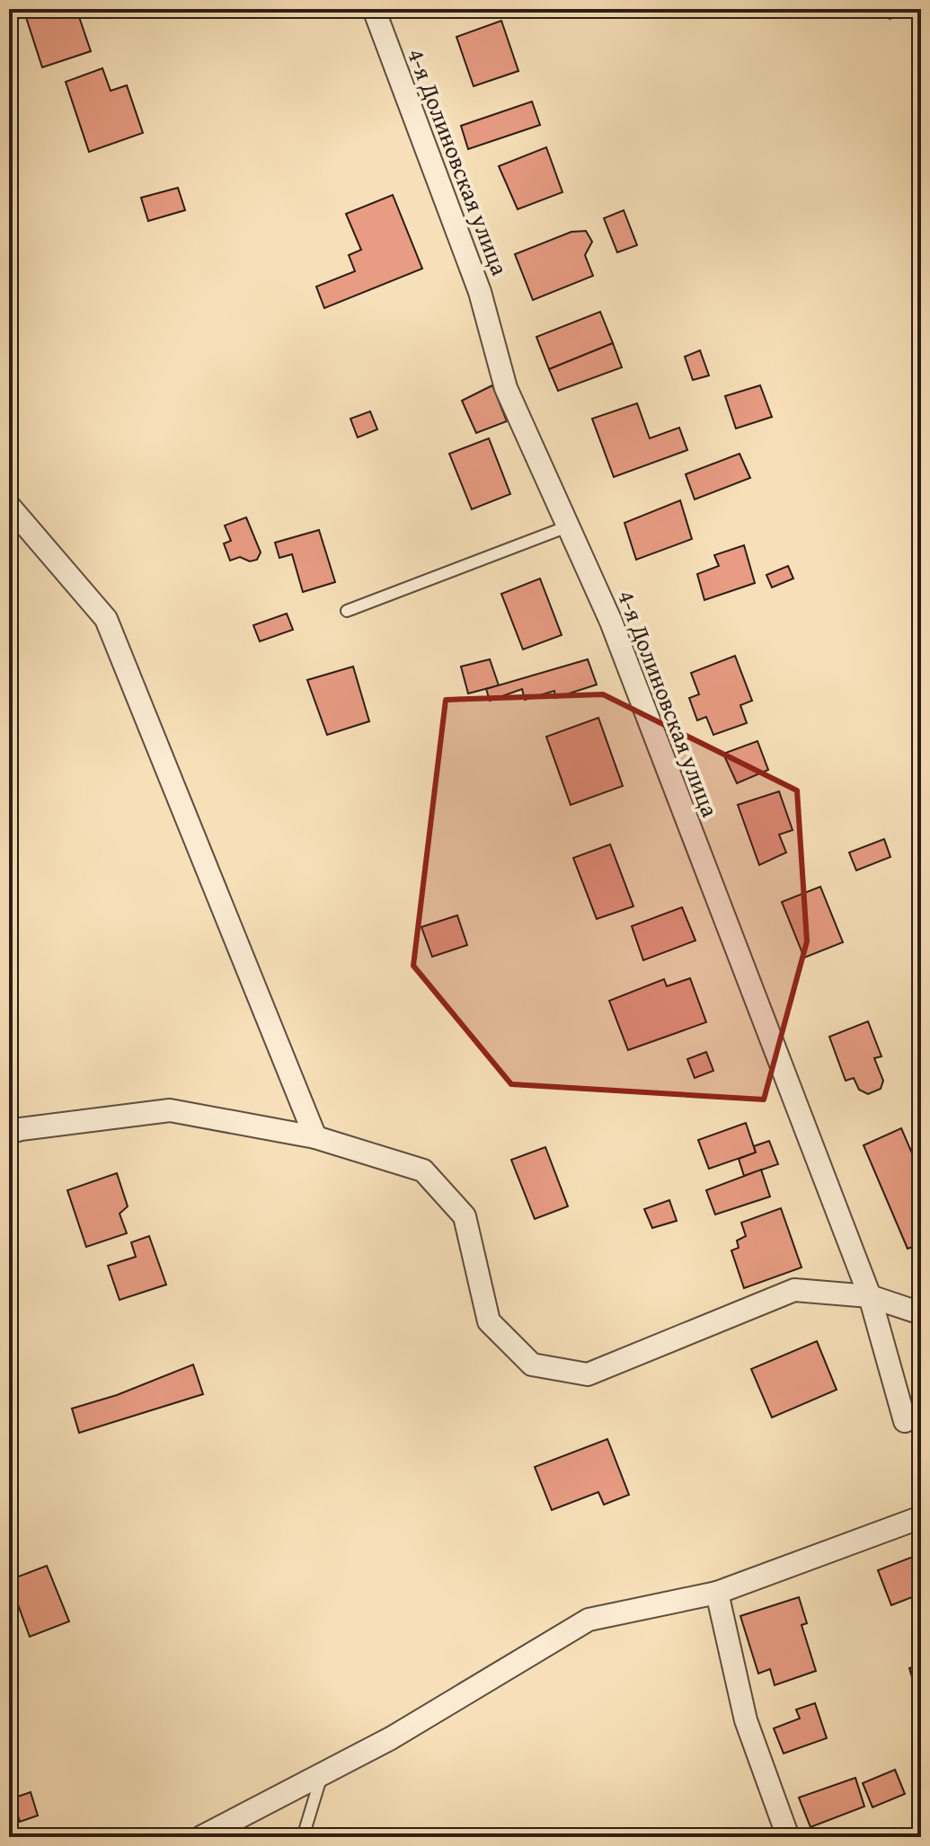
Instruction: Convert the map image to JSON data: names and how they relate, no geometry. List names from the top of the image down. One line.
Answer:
{"streets":{"street":["4-я Долиновская улица"]}}
